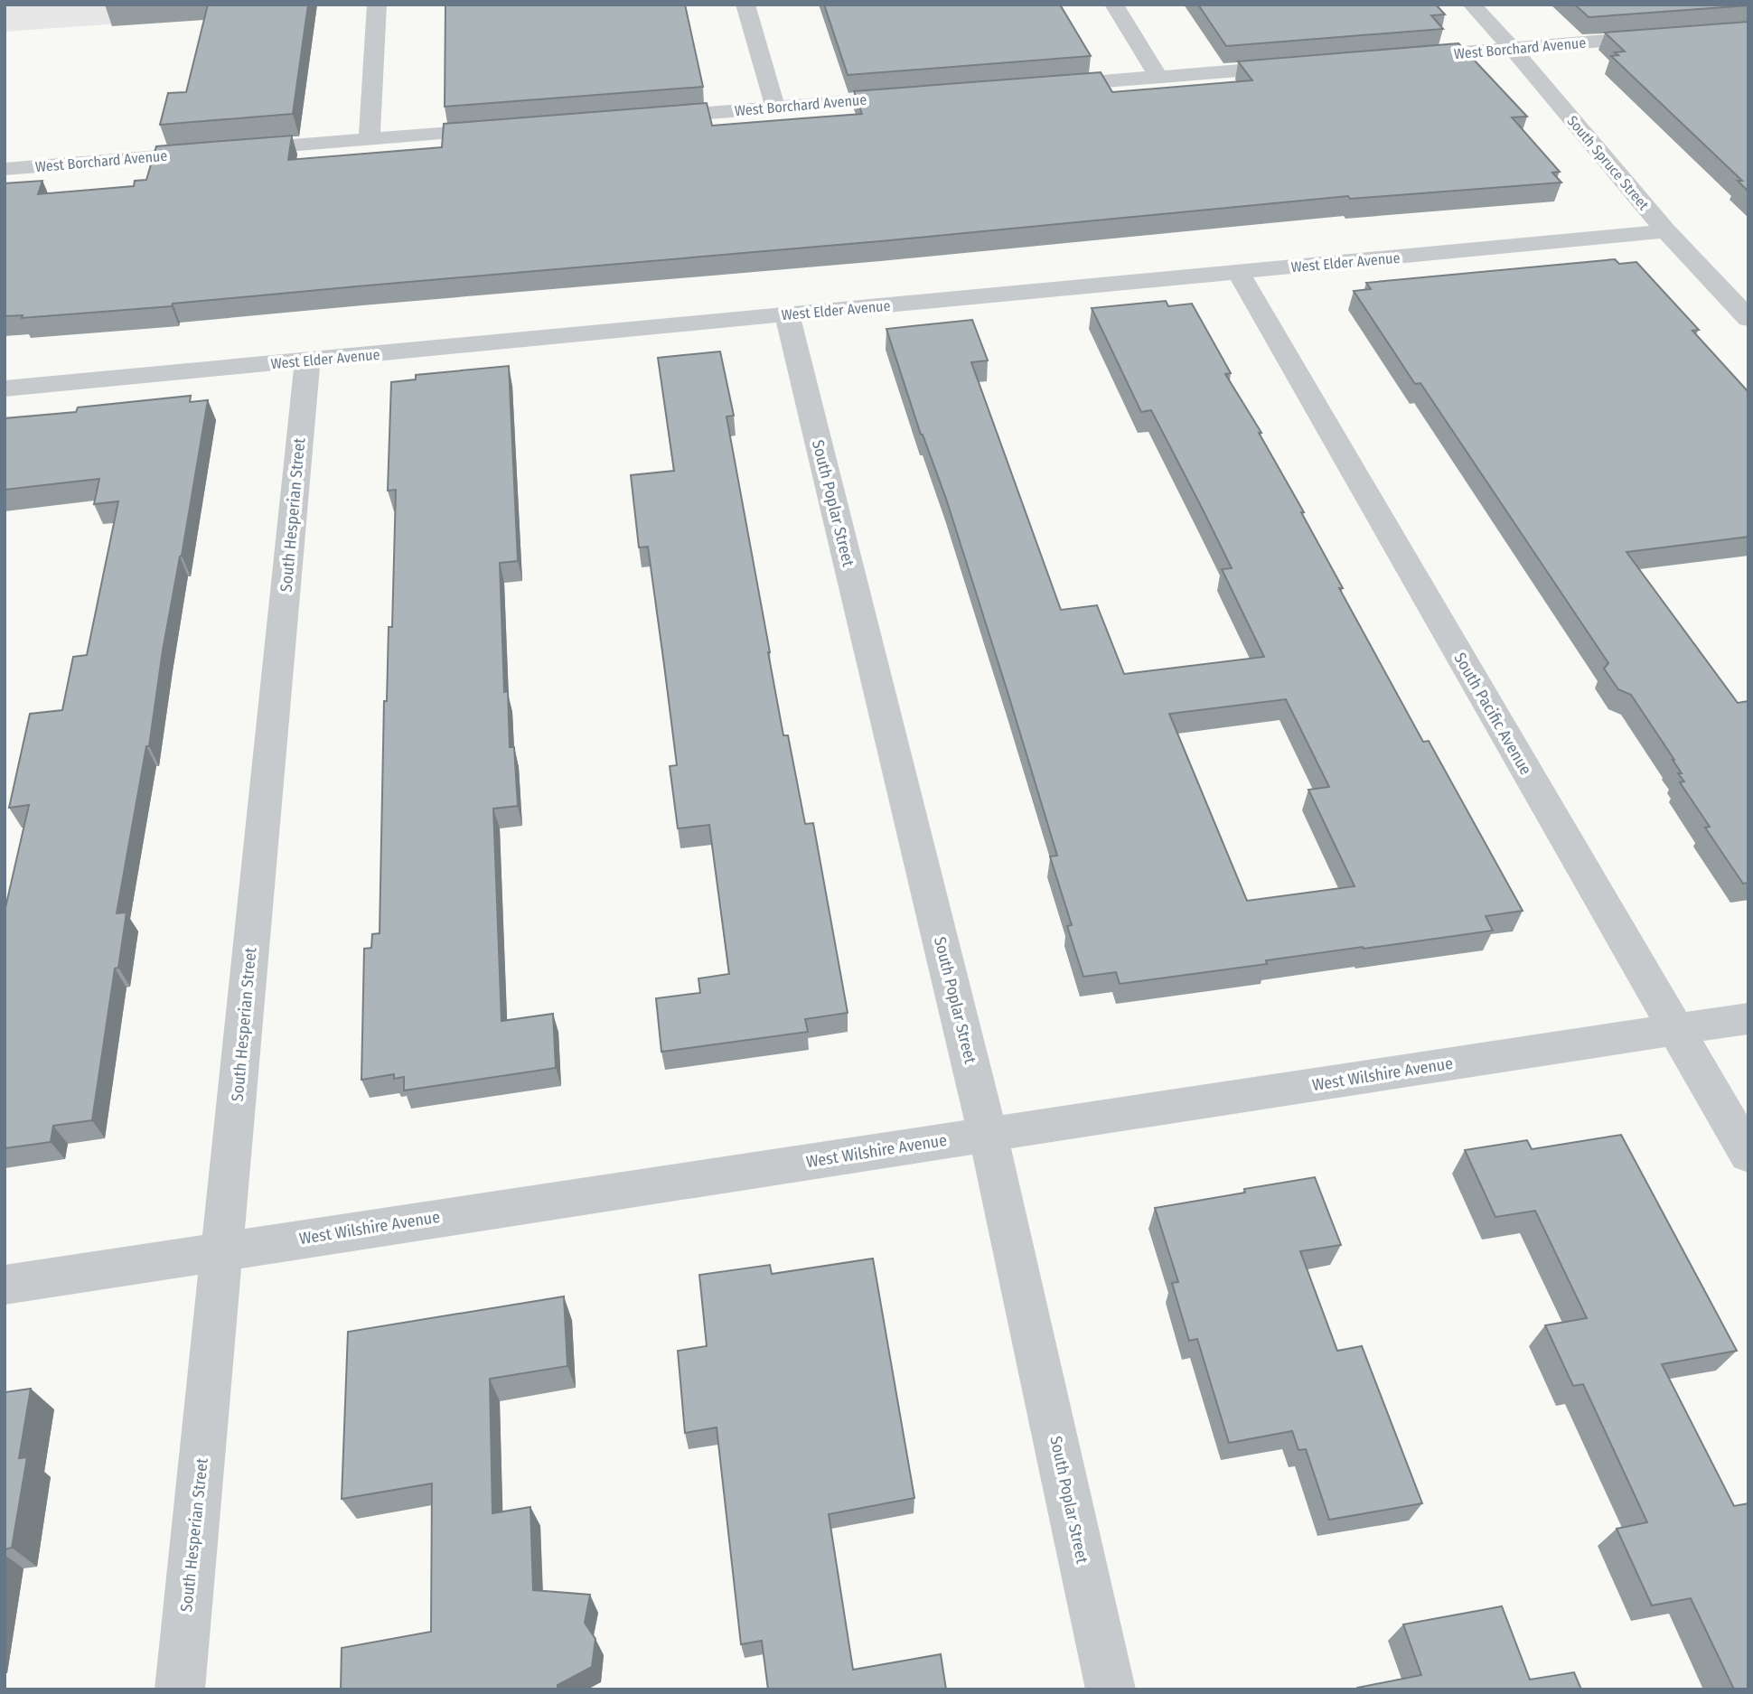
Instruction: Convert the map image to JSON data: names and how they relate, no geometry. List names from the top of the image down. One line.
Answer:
{"streets":{"street":["West Borchard Avenue","South Spruce Street","West Elder Avenue","South Poplar Street","South Hesperian Street","South Pacific Avenue","West Wilshire Avenue"]},"crossings":[["West Borchard Avenue","South Spruce Street"],["South Spruce Street","West Elder Avenue"],["West Elder Avenue","South Poplar Street"],["West Elder Avenue","South Hesperian Street"],["West Elder Avenue","South Pacific Avenue"],["South Poplar Street","West Wilshire Avenue"],["South Hesperian Street","West Wilshire Avenue"],["South Pacific Avenue","West Wilshire Avenue"]]}
